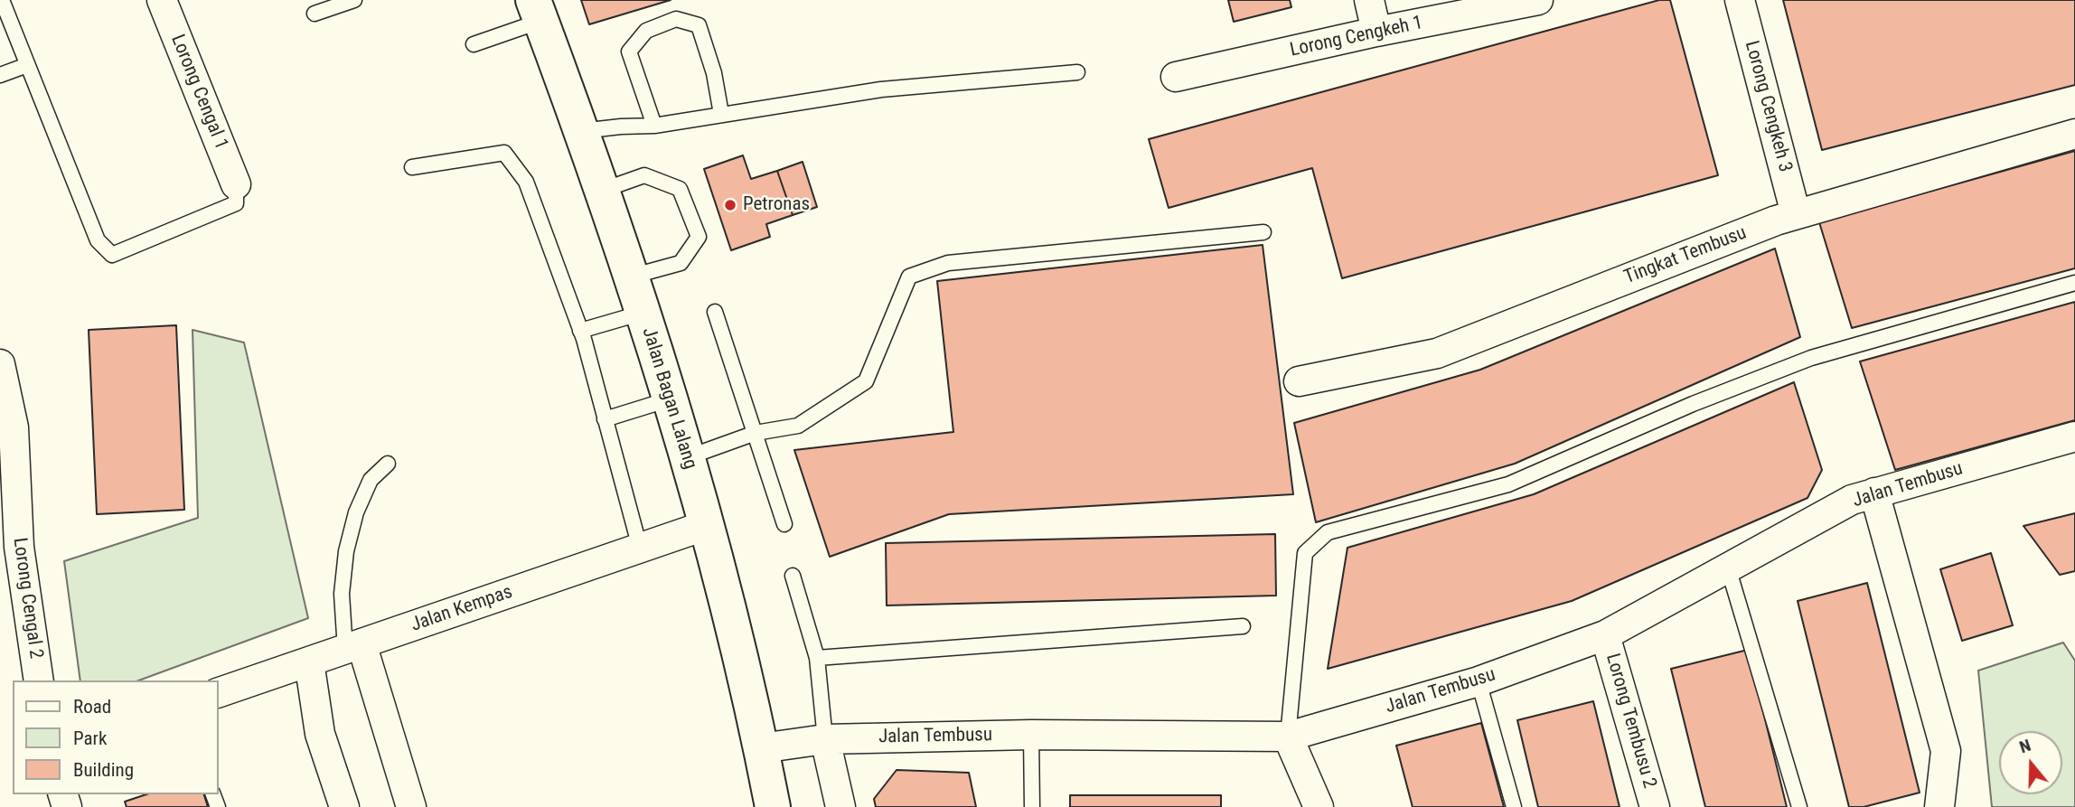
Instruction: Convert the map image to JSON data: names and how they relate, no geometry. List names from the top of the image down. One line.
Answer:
{"streets":{"main road":["Jalan Bagan Lalang"],"street":["Lorong Cengkeh 1","Lorong Cengal 1","Lorong Cengkeh 3","Tingkat Tembusu","Jalan Tembusu","Lorong Cengal 2","Jalan Kempas","Lorong Tembusu 2"]},"crossings":[["Lorong Cengkeh 3","Tingkat Tembusu"],["Jalan Bagan Lalang","Jalan Tembusu"],["Jalan Bagan Lalang","Jalan Kempas"],["Jalan Tembusu","Lorong Tembusu 2"]],"places":["Petronas"],"legend":["Road","Park","Building"],"north":"top"}
